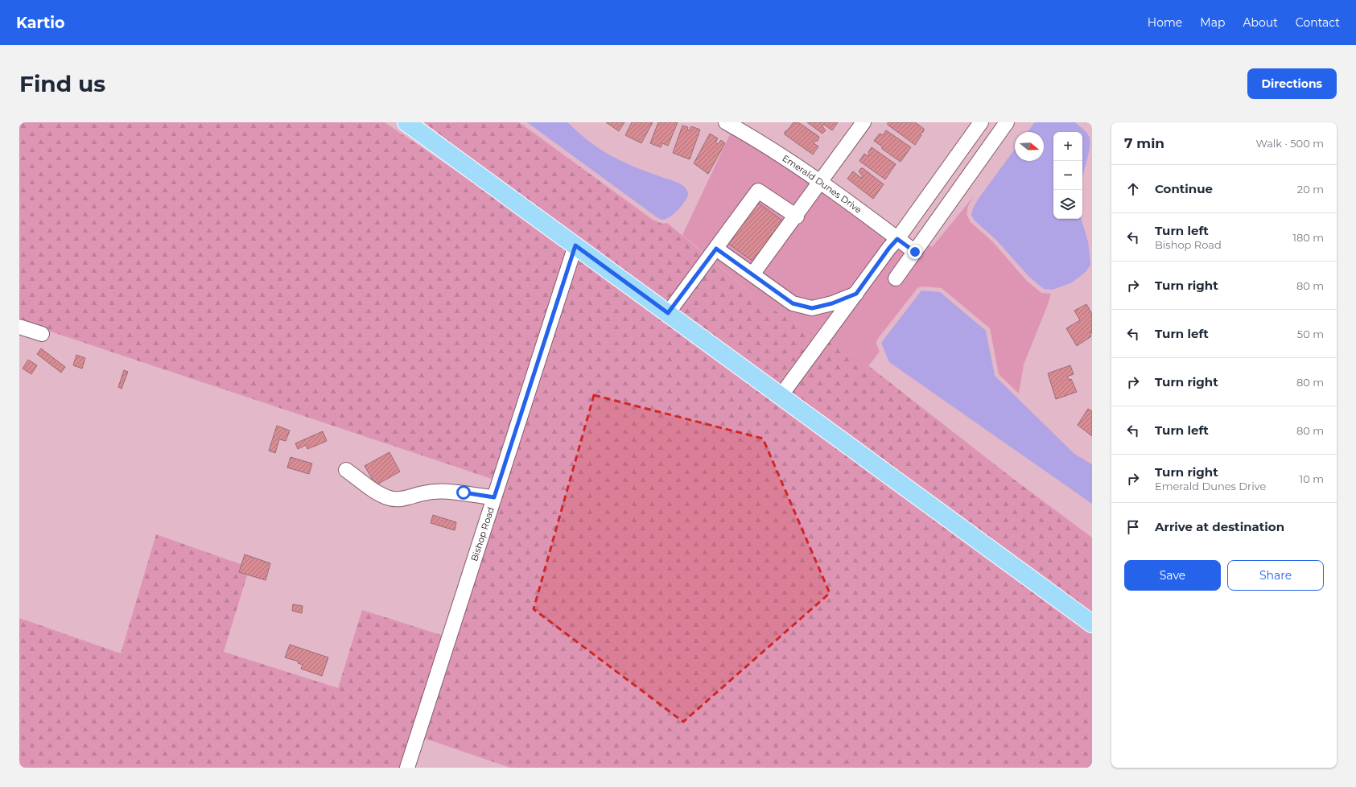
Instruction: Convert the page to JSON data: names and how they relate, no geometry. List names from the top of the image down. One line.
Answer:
{"streets":{"street":["Emerald Dunes Drive","Bishop Road"]},"north":"right","page":{"header":"Kartio","nav":["Home","Map","About","Contact"],"buttons":["Directions",["Save","Share"]],"title":"Find us","heading":["7 min","Walk · 500 m"],"map_buttons":["+","−"],"list":[["Continue","20 m"],["Turn left","Bishop Road","180 m"],["Turn right","80 m"],["Turn left","50 m"],["Turn right","80 m"],["Turn left","80 m"],["Turn right","Emerald Dunes Drive","10 m"],"Arrive at destination"]}}
